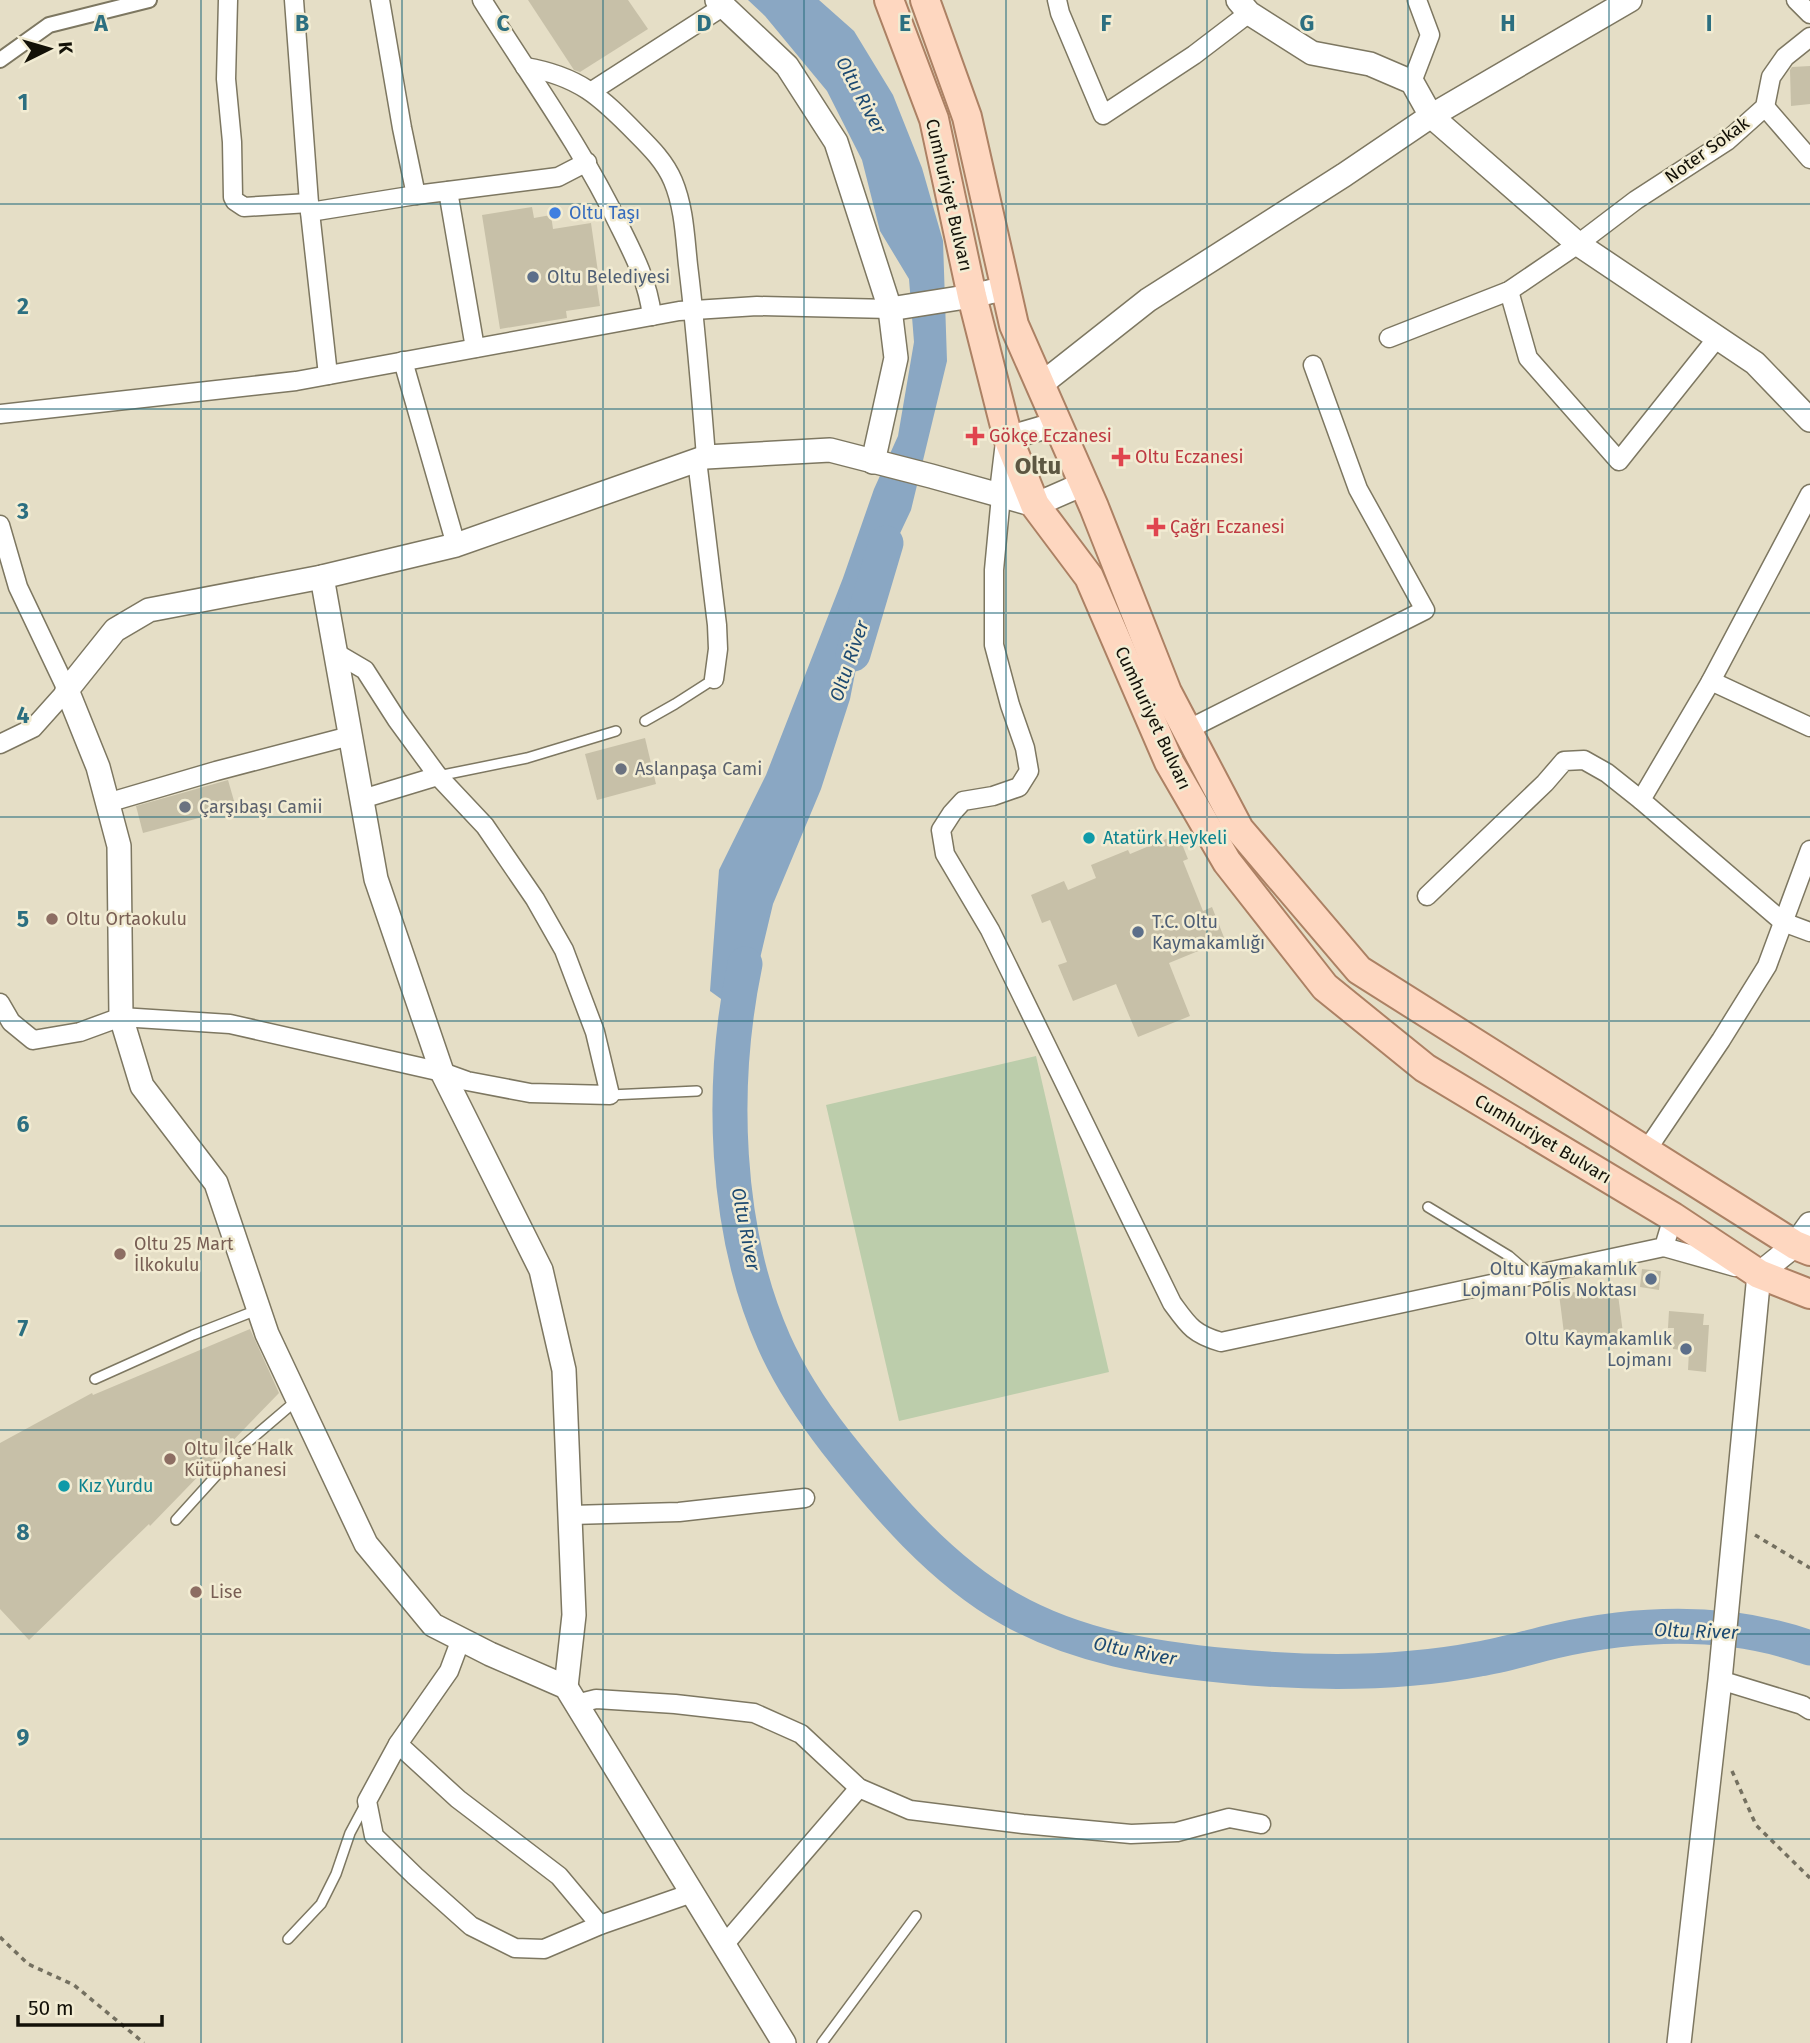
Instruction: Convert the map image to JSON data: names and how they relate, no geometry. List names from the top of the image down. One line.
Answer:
{"streets":{"main road":["Cumhuriyet Bulvarı"],"street":["Noter Sokak"]},"districts":["Oltu"],"water":["Oltu River"],"places":{"other":["Oltu Taşı","Oltu Belediyesi","Aslanpaşa Cami","Çarşıbaşı Camii","Atatürk Heykeli","Oltu Ortaokulu","T.C. Oltu Kaymakamlığı","Oltu 25 Mart İlkokulu","Oltu Kaymakamlık Lojmanı Polis Noktası","Oltu Kaymakamlık Lojmanı","Oltu İlçe Halk Kütüphanesi","Kız Yurdu","Lise"],"health":["Gökçe Eczanesi","Oltu Eczanesi","Çağrı Eczanesi"]},"scale_bar":"50 m","north":"right","grid":{"columns":["A","B","C","D","E","F","G","H","I"],"rows":["1","2","3","4","5","6","7","8","9"]}}
